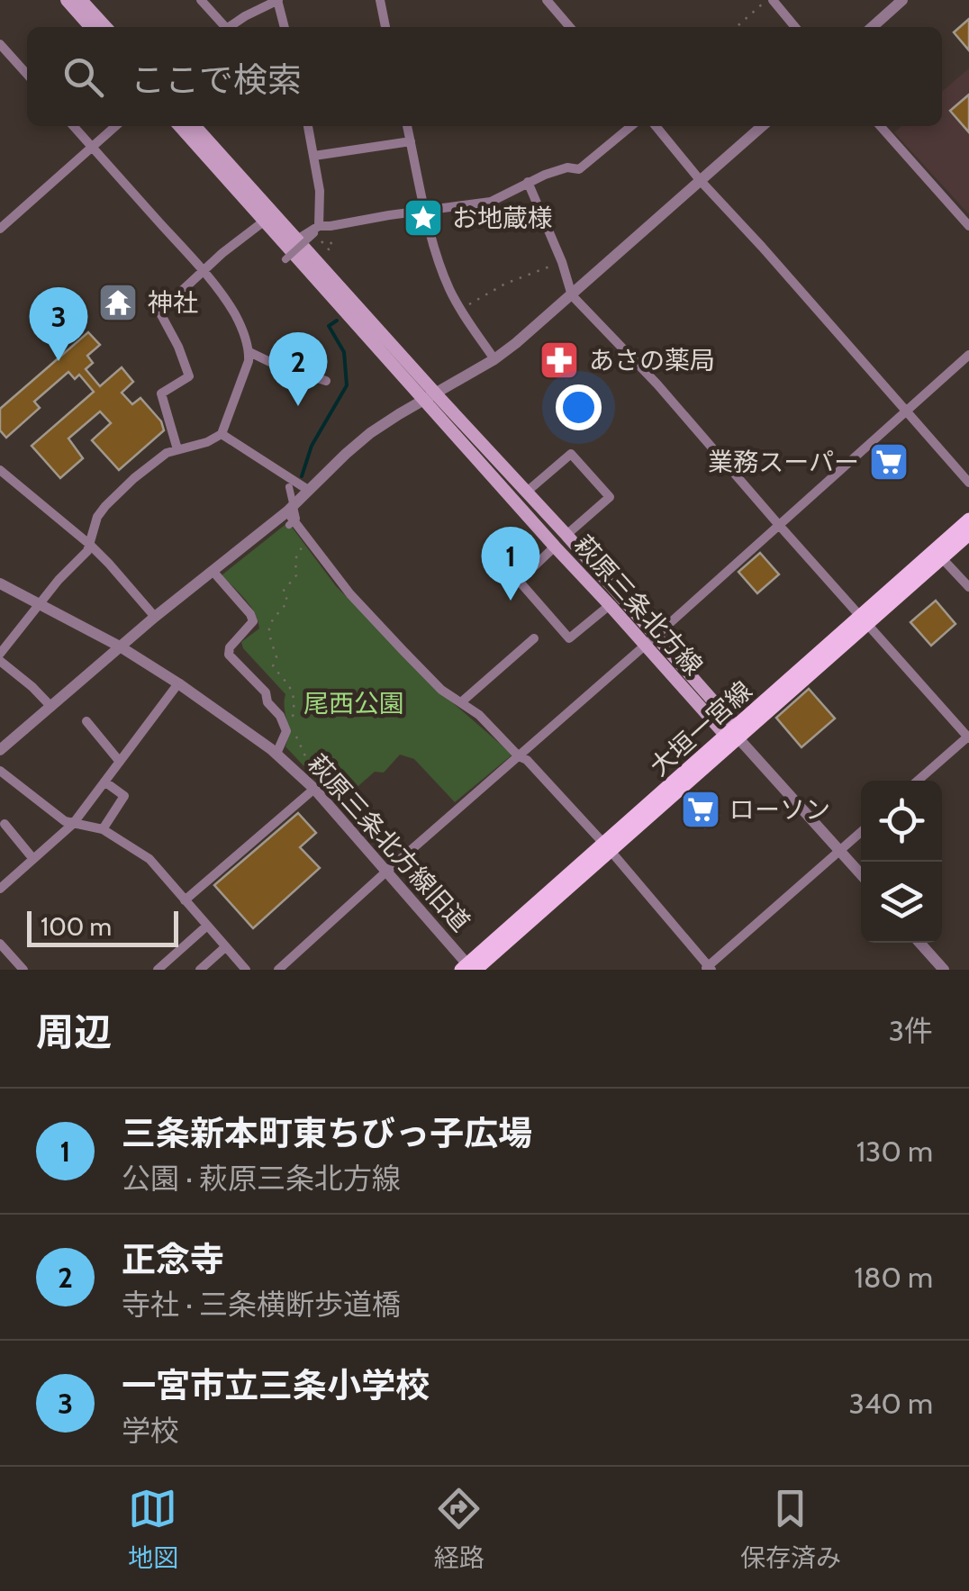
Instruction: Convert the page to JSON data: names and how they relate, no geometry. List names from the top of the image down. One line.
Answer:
{"streets":{"main road":["萩原三条北方線","大垣一宮線"],"street":["萩原三条北方線旧道"]},"crossings":[["萩原三条北方線","大垣一宮線"],["大垣一宮線","萩原三条北方線旧道"]],"parks":["尾西公園"],"places":{"place":["お地蔵様"],"temple":["神社"],"pharmacy":["あさの薬局"],"supermarket":["業務スーパー","ローソン"]},"scale_bar":"100 m","page":{"search":"ここで検索","pins":["3","2","1"],"scale":"100 m","heading":["周辺","3件"],"list":[{"mark":"1","name":"三条新本町東ちびっ子広場","note":"公園 · 萩原三条北方線","value":"130 m"},{"mark":"2","name":"正念寺","note":"寺社 · 三条横断歩道橋","value":"180 m"},{"mark":"3","name":"一宮市立三条小学校","note":"学校","value":"340 m"}],"nav":["地図","経路","保存済み"]}}
